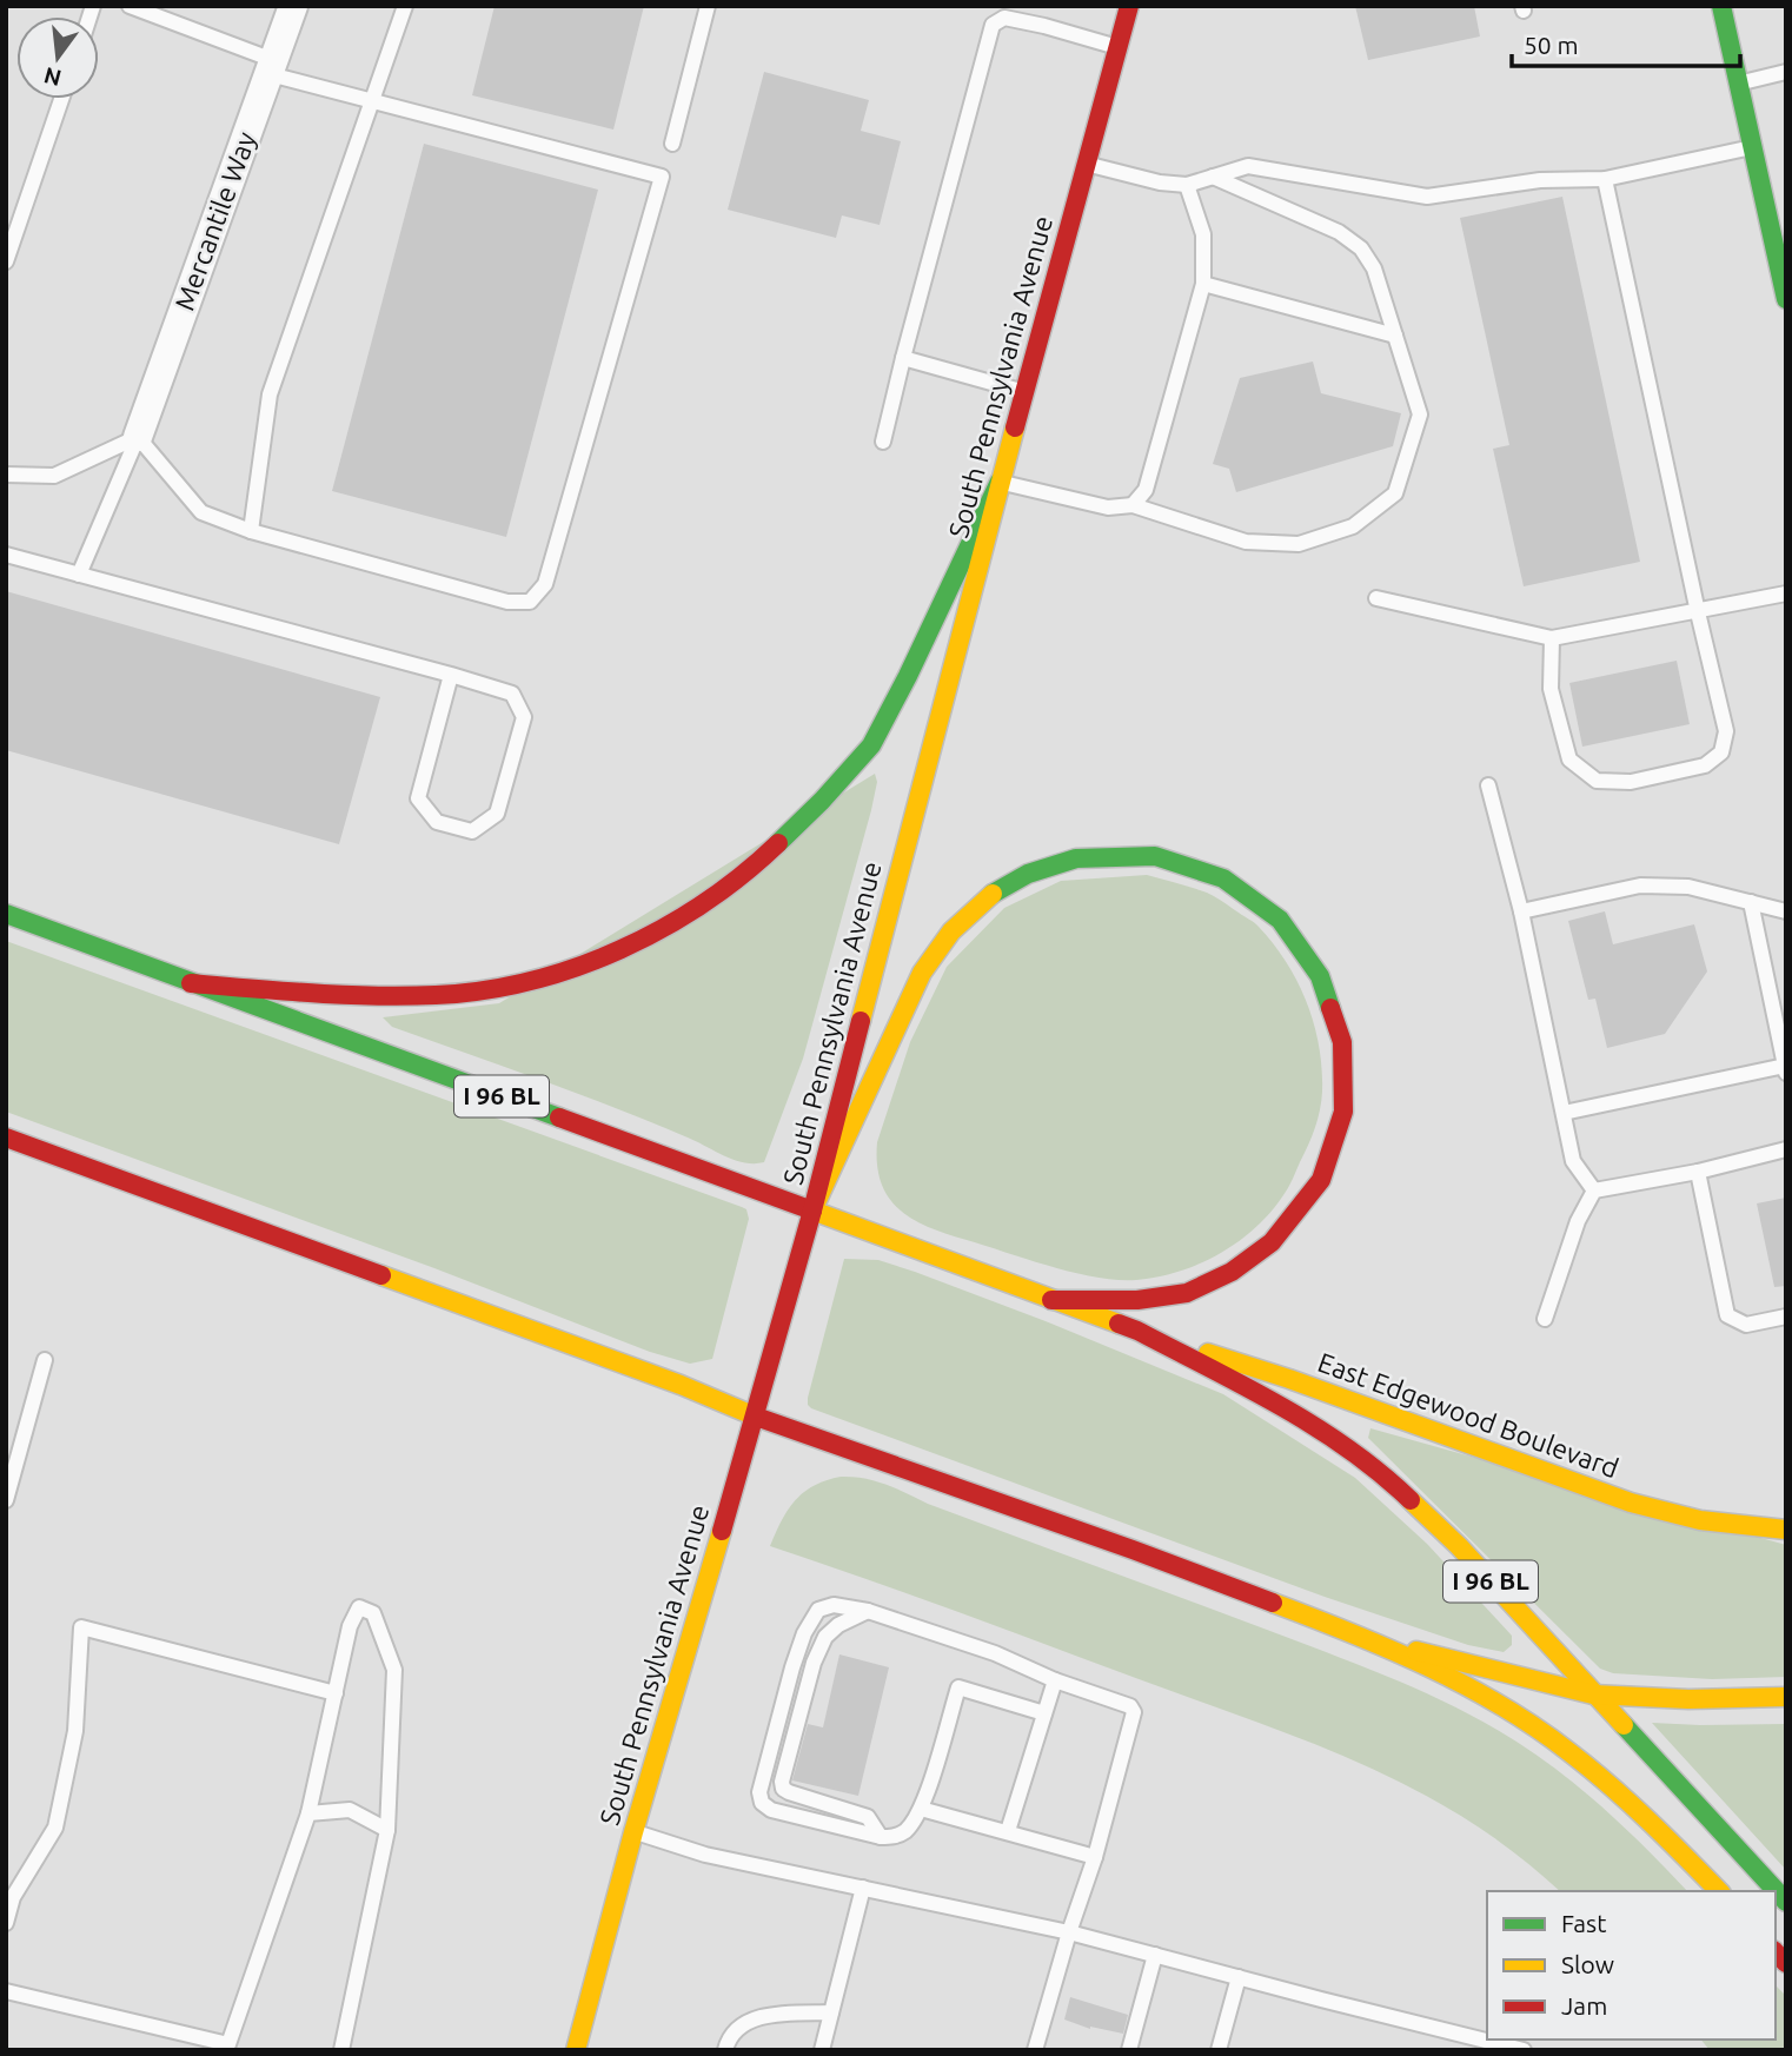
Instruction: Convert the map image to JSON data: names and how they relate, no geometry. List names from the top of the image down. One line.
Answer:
{"streets":{"main road":["South Pennsylvania Avenue","I 96 BL","East Edgewood Boulevard"],"street":["Mercantile Way"]},"crossings":[["South Pennsylvania Avenue","I 96 BL"],["I 96 BL","East Edgewood Boulevard"]],"legend":["Fast","Slow","Jam"],"scale_bar":"50 m","north":"bottom"}
